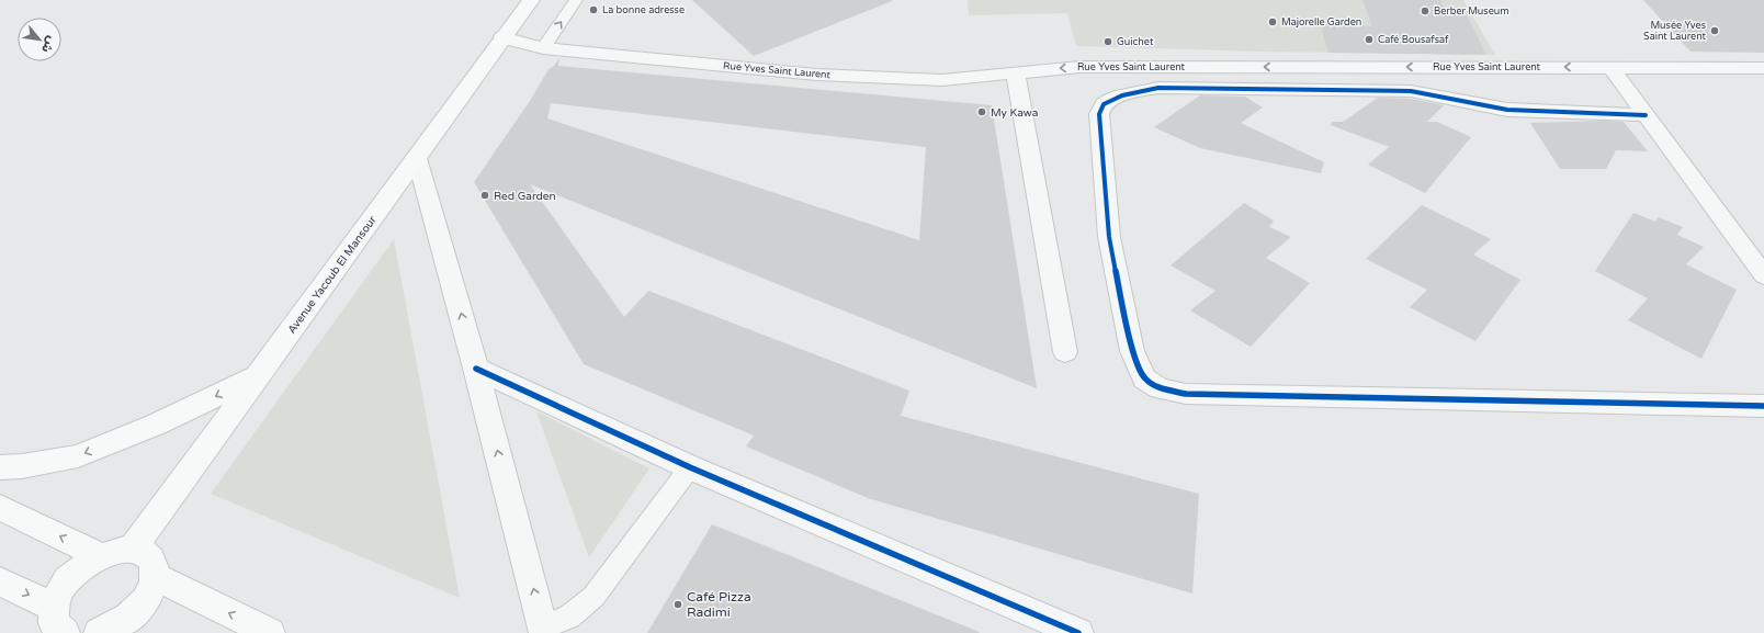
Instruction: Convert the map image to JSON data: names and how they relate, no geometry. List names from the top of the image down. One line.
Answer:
{"streets":{"main road":["Avenue Yacoub El Mansour"],"street":["Rue Yves Saint Laurent"]},"crossings":[["Rue Yves Saint Laurent","Avenue Yacoub El Mansour"]],"one_way":["Rue Yves Saint Laurent"],"places":["La bonne adresse","Berber Museum","Majorelle Garden","Musée Yves Saint Laurent","Café Bousafsaf","Guichet","My Kawa","Red Garden","Café Pizza Radimi"],"north":"bottom right"}
